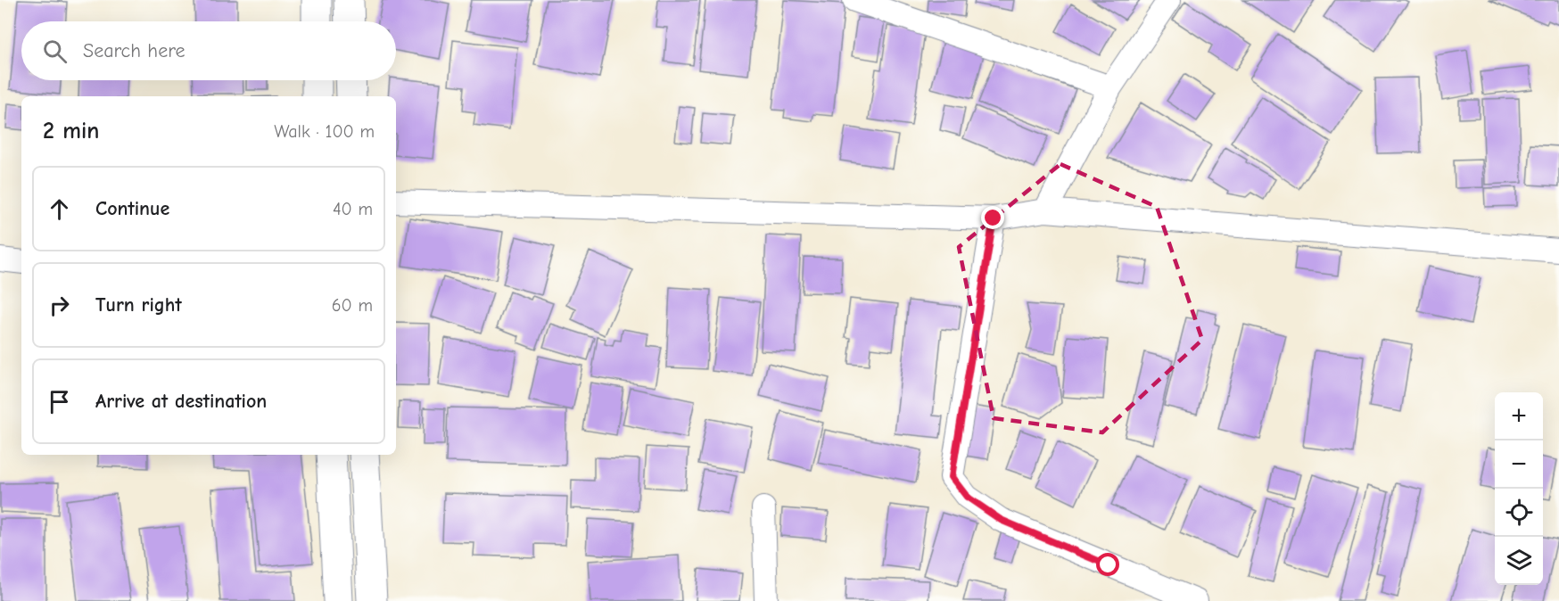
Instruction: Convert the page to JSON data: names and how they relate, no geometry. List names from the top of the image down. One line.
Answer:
{"page":{"search":"Search here","heading":["2 min","Walk · 100 m"],"list":[["Continue","40 m"],["Turn right","60 m"],"Arrive at destination"],"map_buttons":["+","−"]}}
